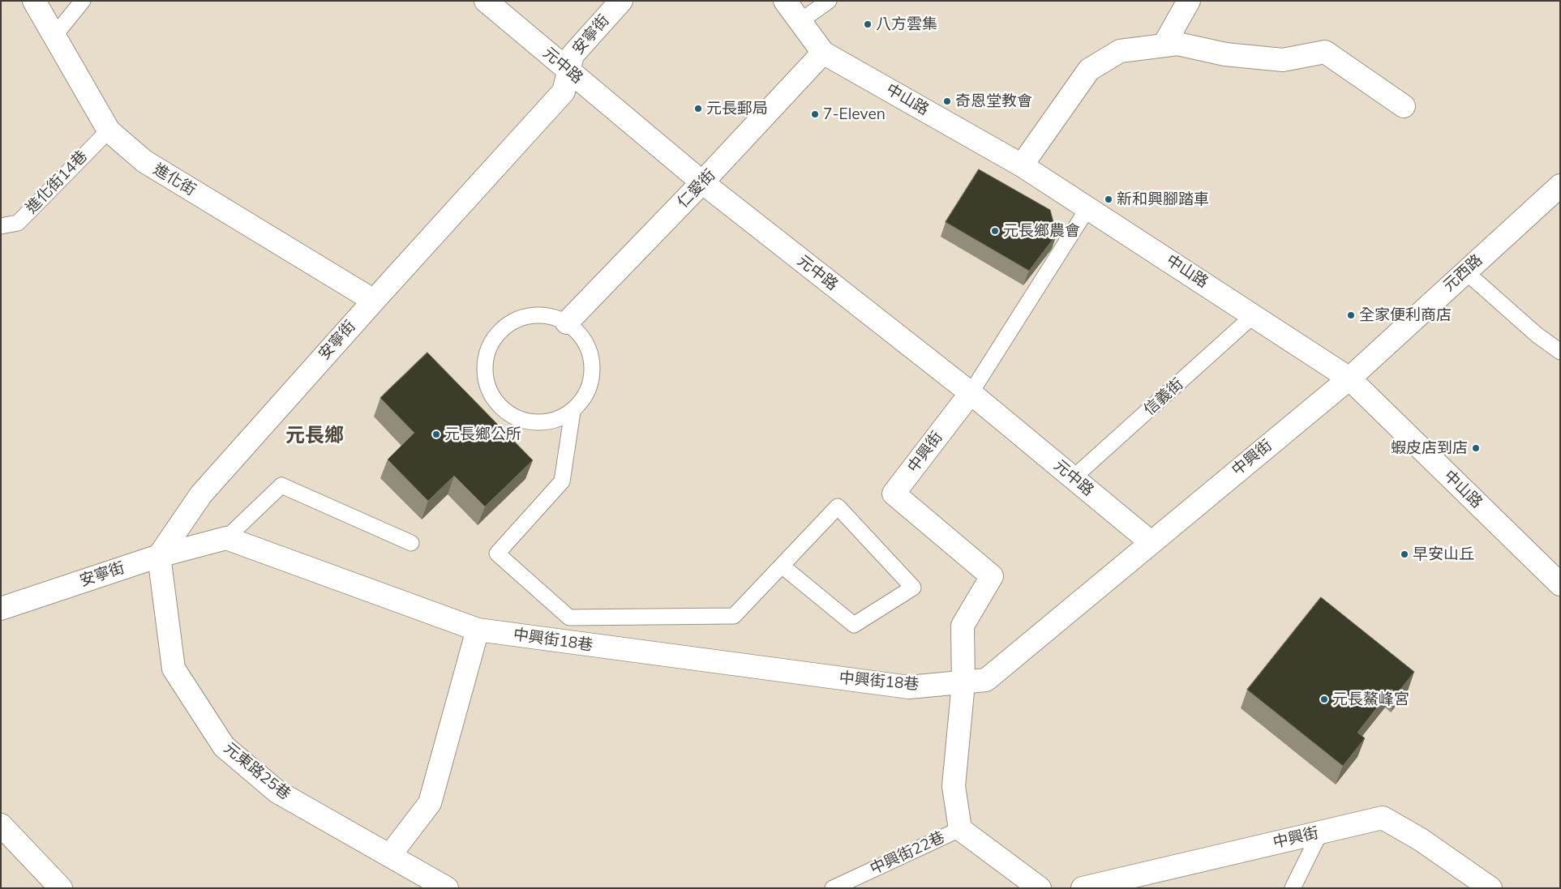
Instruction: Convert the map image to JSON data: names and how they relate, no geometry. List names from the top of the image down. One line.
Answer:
{"streets":{"street":["安寧街","元中路","中山路","進化街","仁愛街","元西路","中興街","中興街18巷","元東路25巷"],"lane":["進化街14巷","信義街","中興街22巷"]},"crossings":[["安寧街","元中路"],["安寧街","進化街"],["安寧街","元東路25巷"],["元中路","仁愛街"],["元中路","信義街"],["元中路","中興街"],["中山路","仁愛街"],["中山路","元西路"],["中山路","信義街"],["中山路","中興街"],["進化街","進化街14巷"],["元西路","中興街"],["中興街","中興街18巷"],["中興街","中興街22巷"]],"districts":["元長鄉"],"places":["八方雲集","奇恩堂教會","元長郵局","7-Eleven","新和興腳踏車","元長鄉農會","全家便利商店","元長鄉公所","蝦皮店到店","早安山丘","元長鰲峰宮"]}
